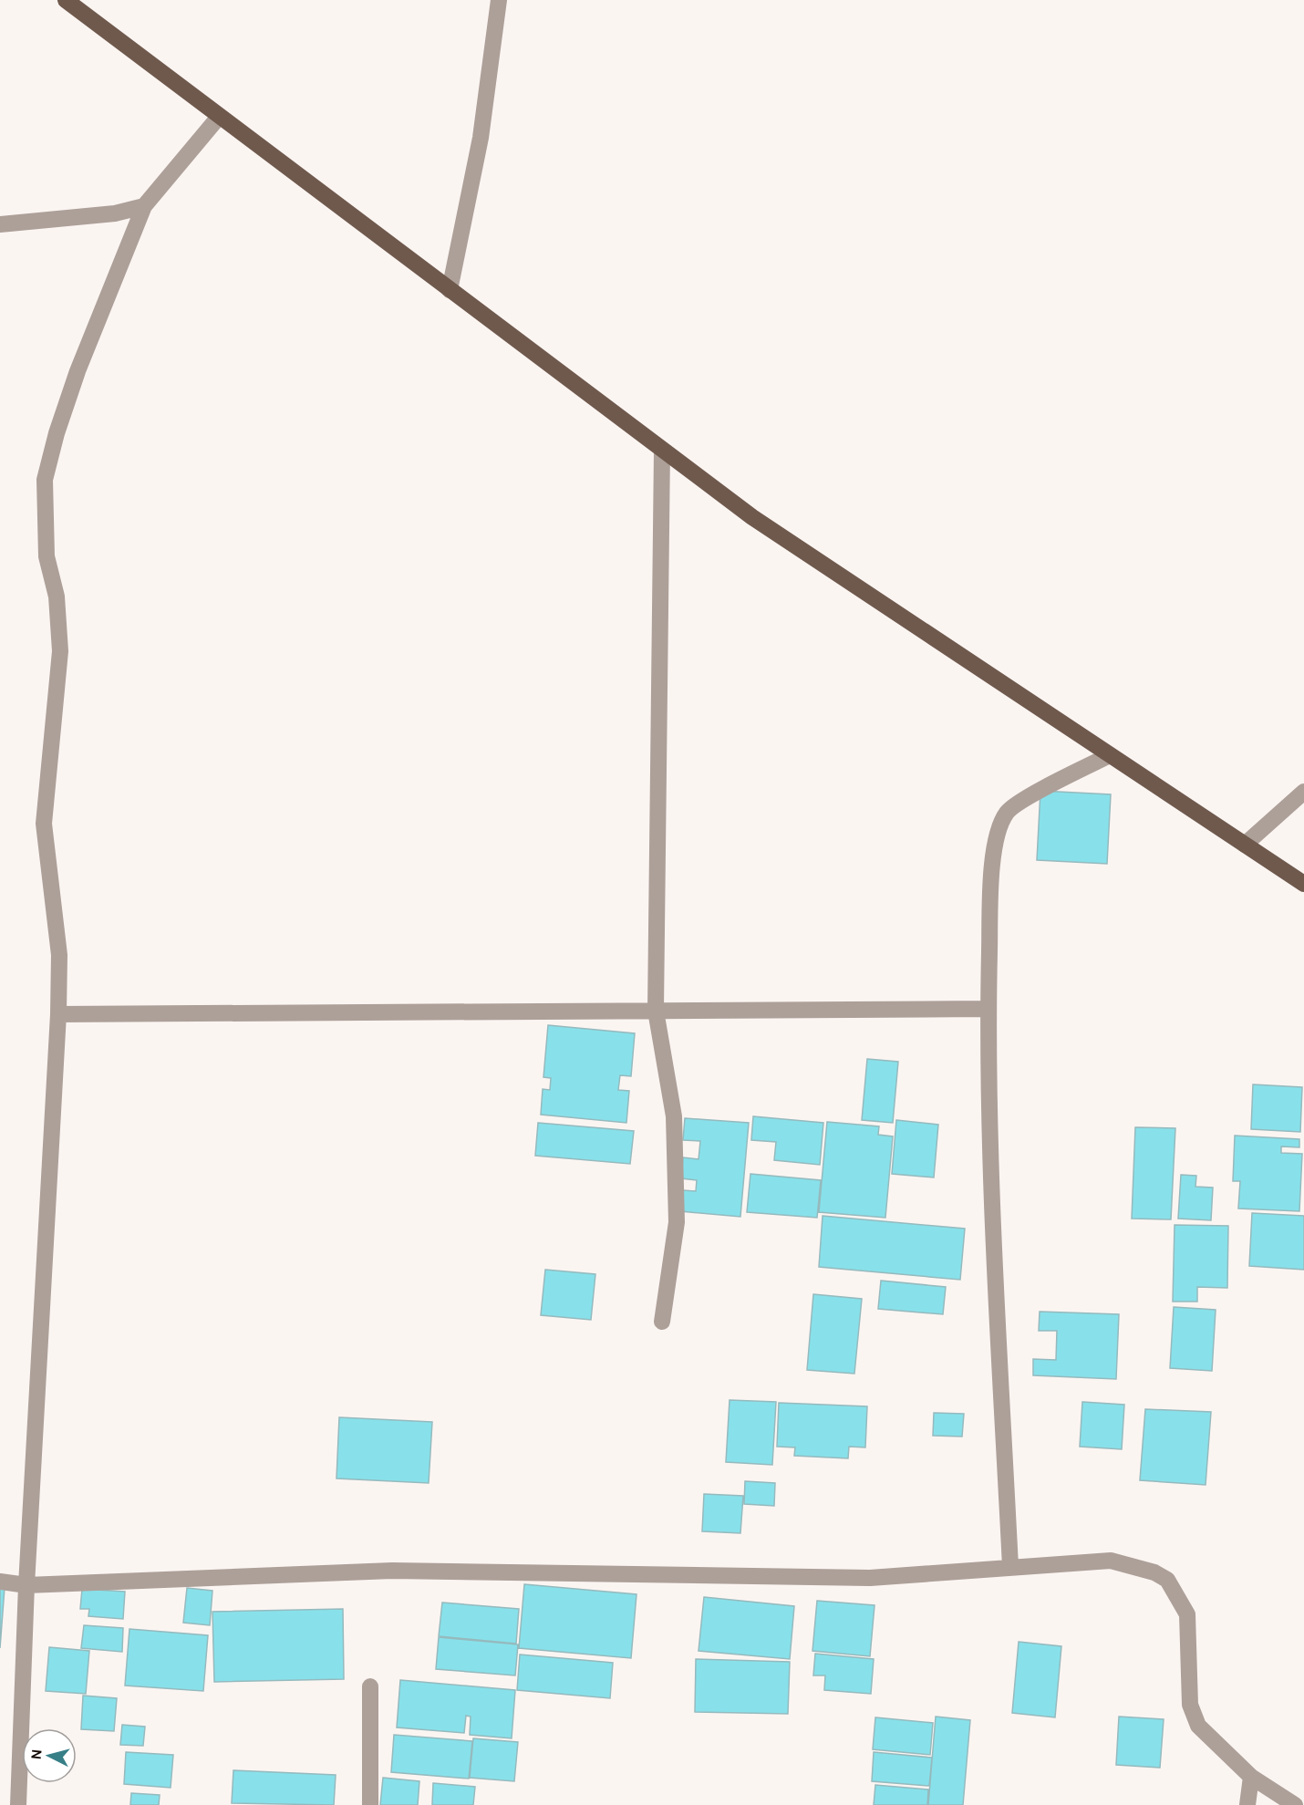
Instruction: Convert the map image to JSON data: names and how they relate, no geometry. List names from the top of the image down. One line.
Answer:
{"north":"left"}
